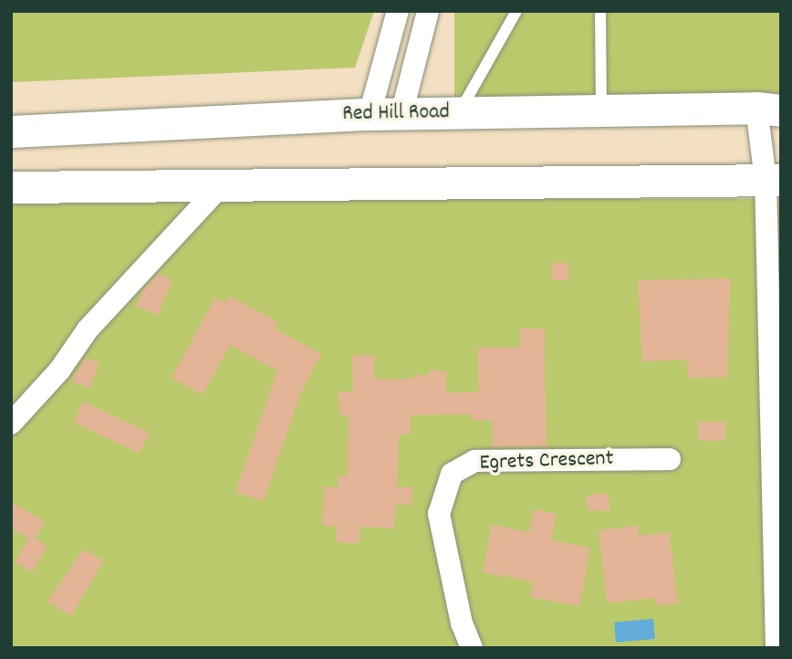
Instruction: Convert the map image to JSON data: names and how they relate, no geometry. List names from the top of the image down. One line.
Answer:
{"streets":{"main road":["Red Hill Road"],"street":["Egrets Crescent"]}}
